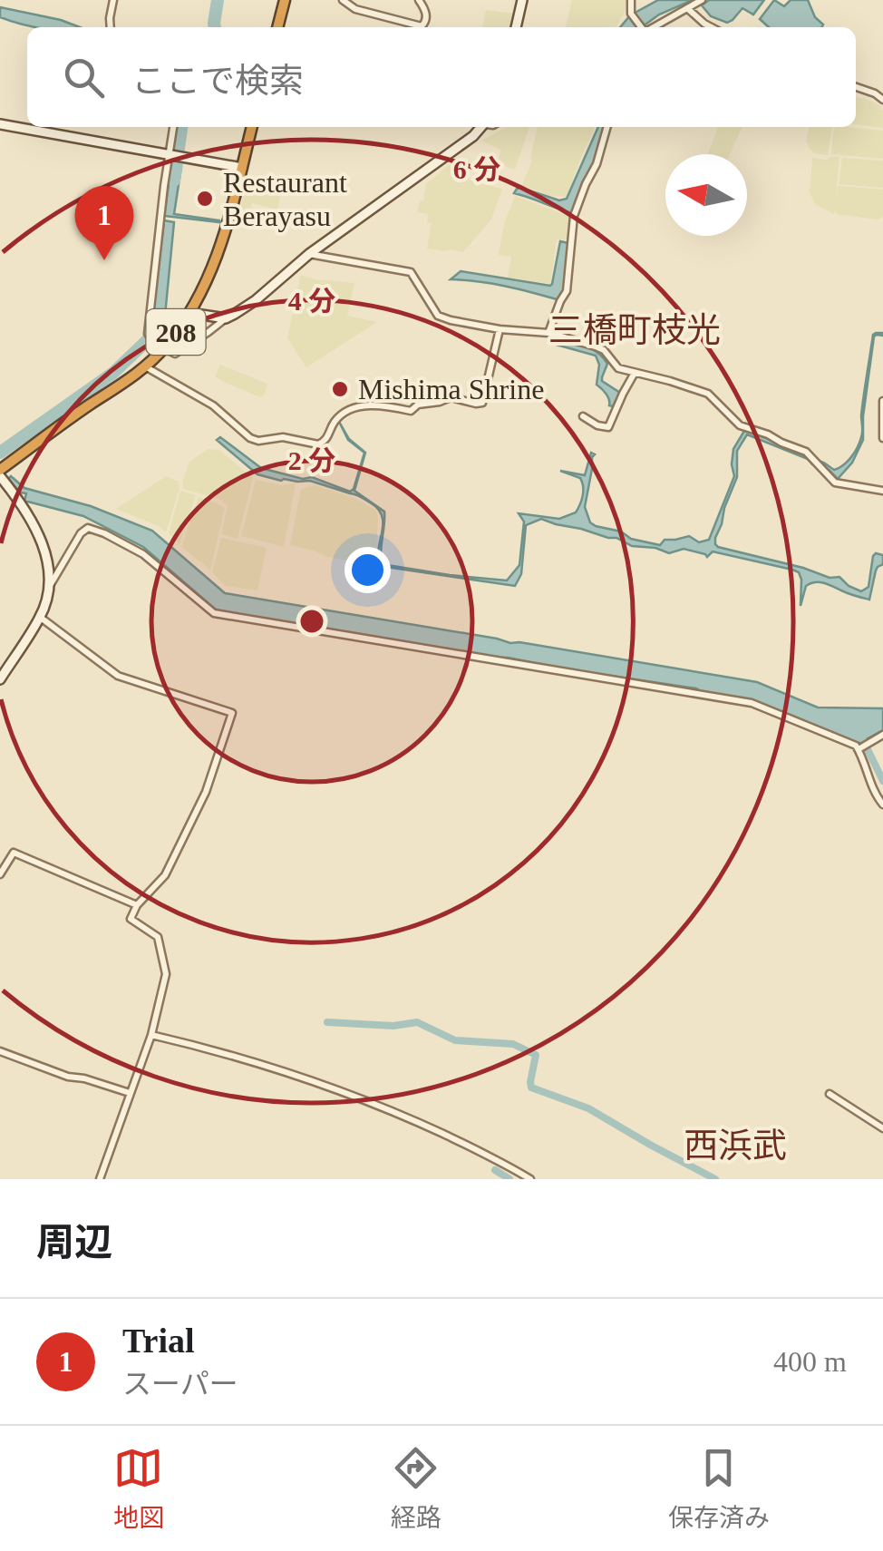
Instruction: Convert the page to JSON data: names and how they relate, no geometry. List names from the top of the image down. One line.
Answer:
{"streets":{"highway":["208"]},"districts":["三橋町枝光","西浜武"],"places":["Restaurant Berayasu","Mishima Shrine"],"north":"left","page":{"search":"ここで検索","pins":"1","heading":"周辺","list":[{"mark":"1","name":"Trial","note":"スーパー","value":"400 m"}],"nav":["地図","経路","保存済み"]},"rings":["6 分","4 分","2 分"]}
